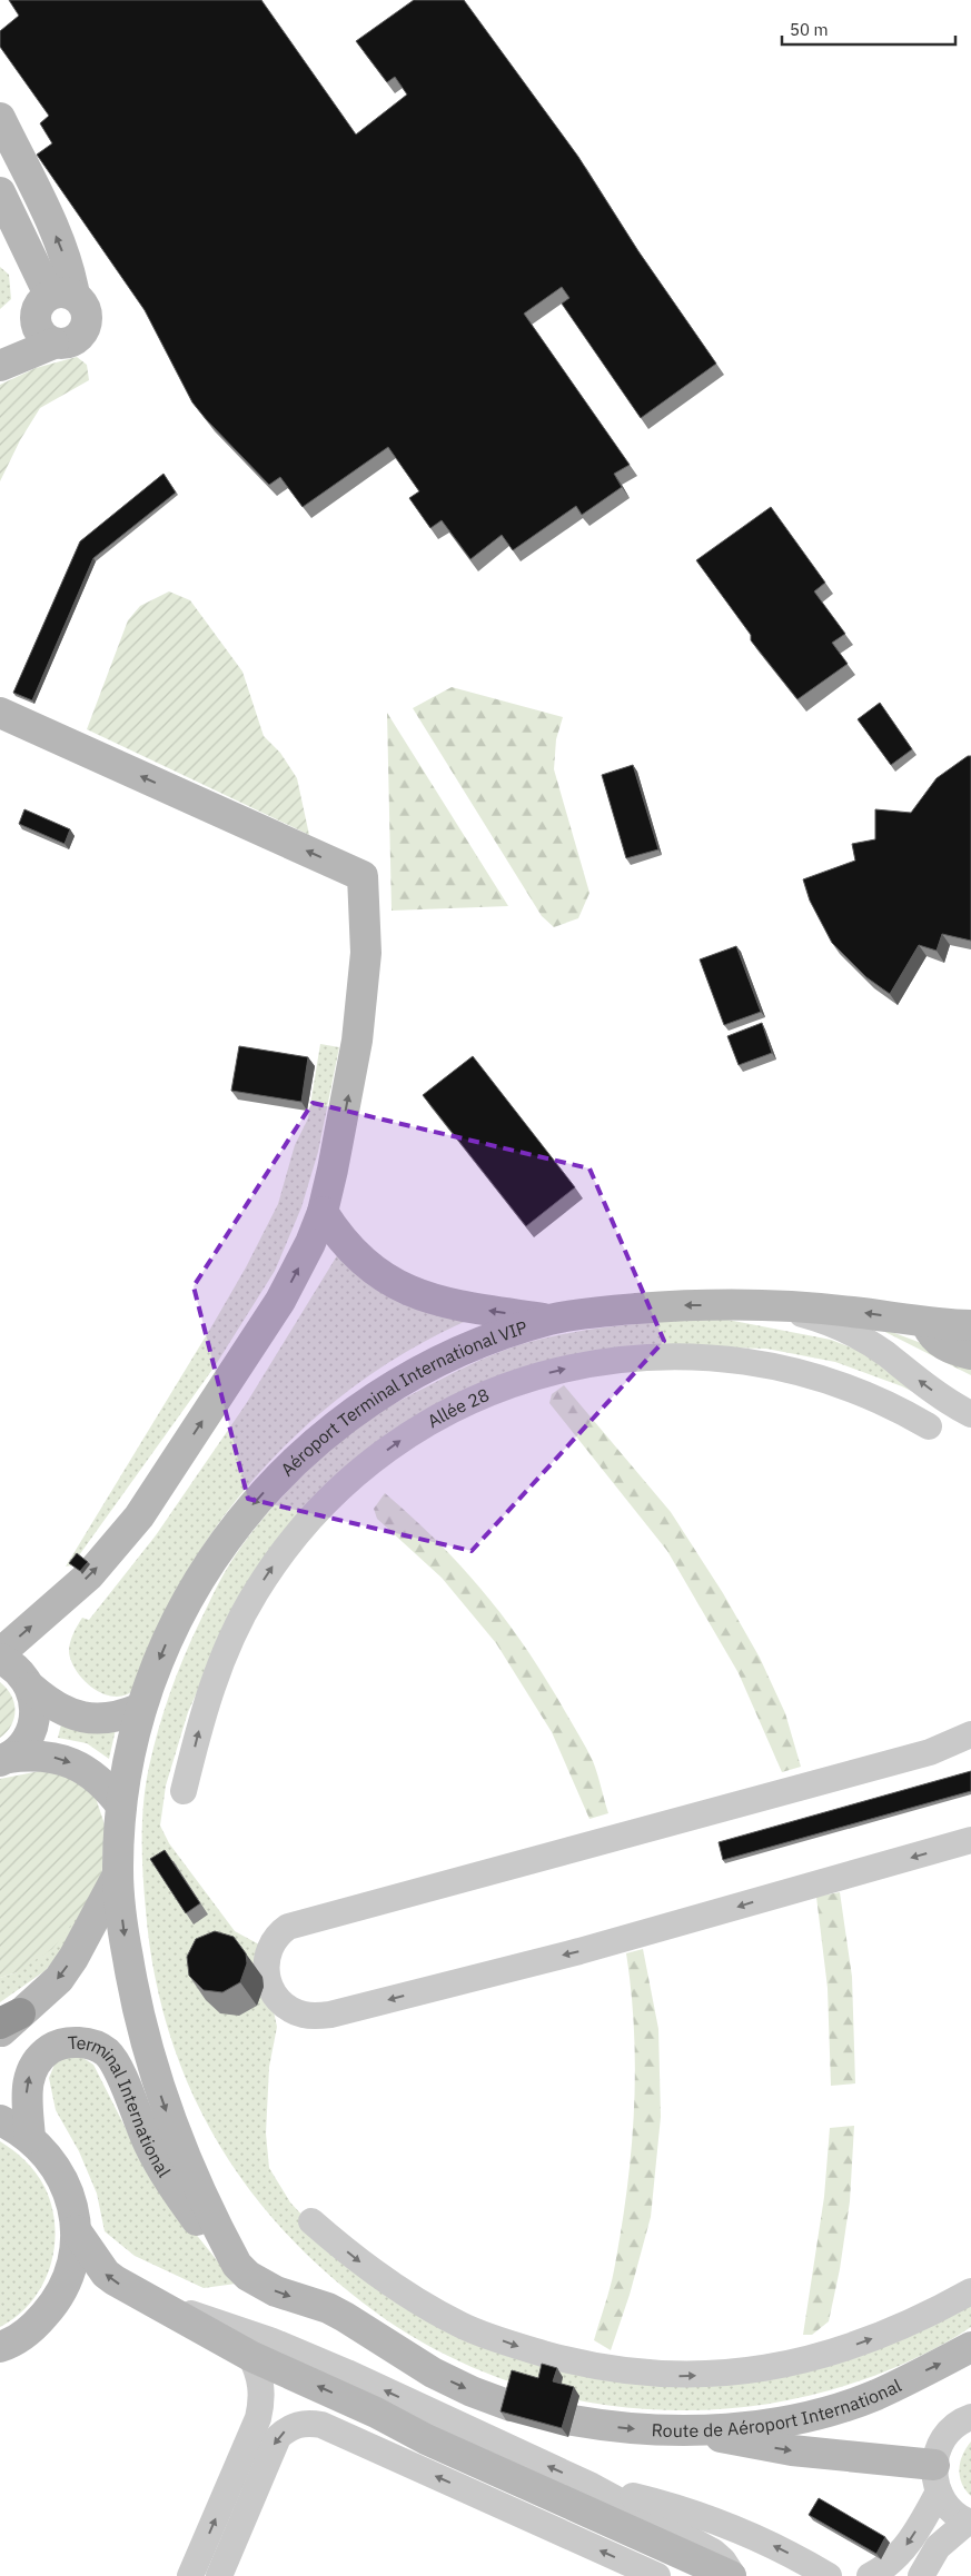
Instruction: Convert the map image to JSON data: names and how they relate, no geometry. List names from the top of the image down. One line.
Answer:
{"streets":{"main road":["Aéroport Terminal International VIP","Terminal International","Route de Aéroport International"],"street":["Allée 28"]},"one_way":["Aéroport Terminal International VIP","Allée 28"],"scale_bar":"50 m"}
